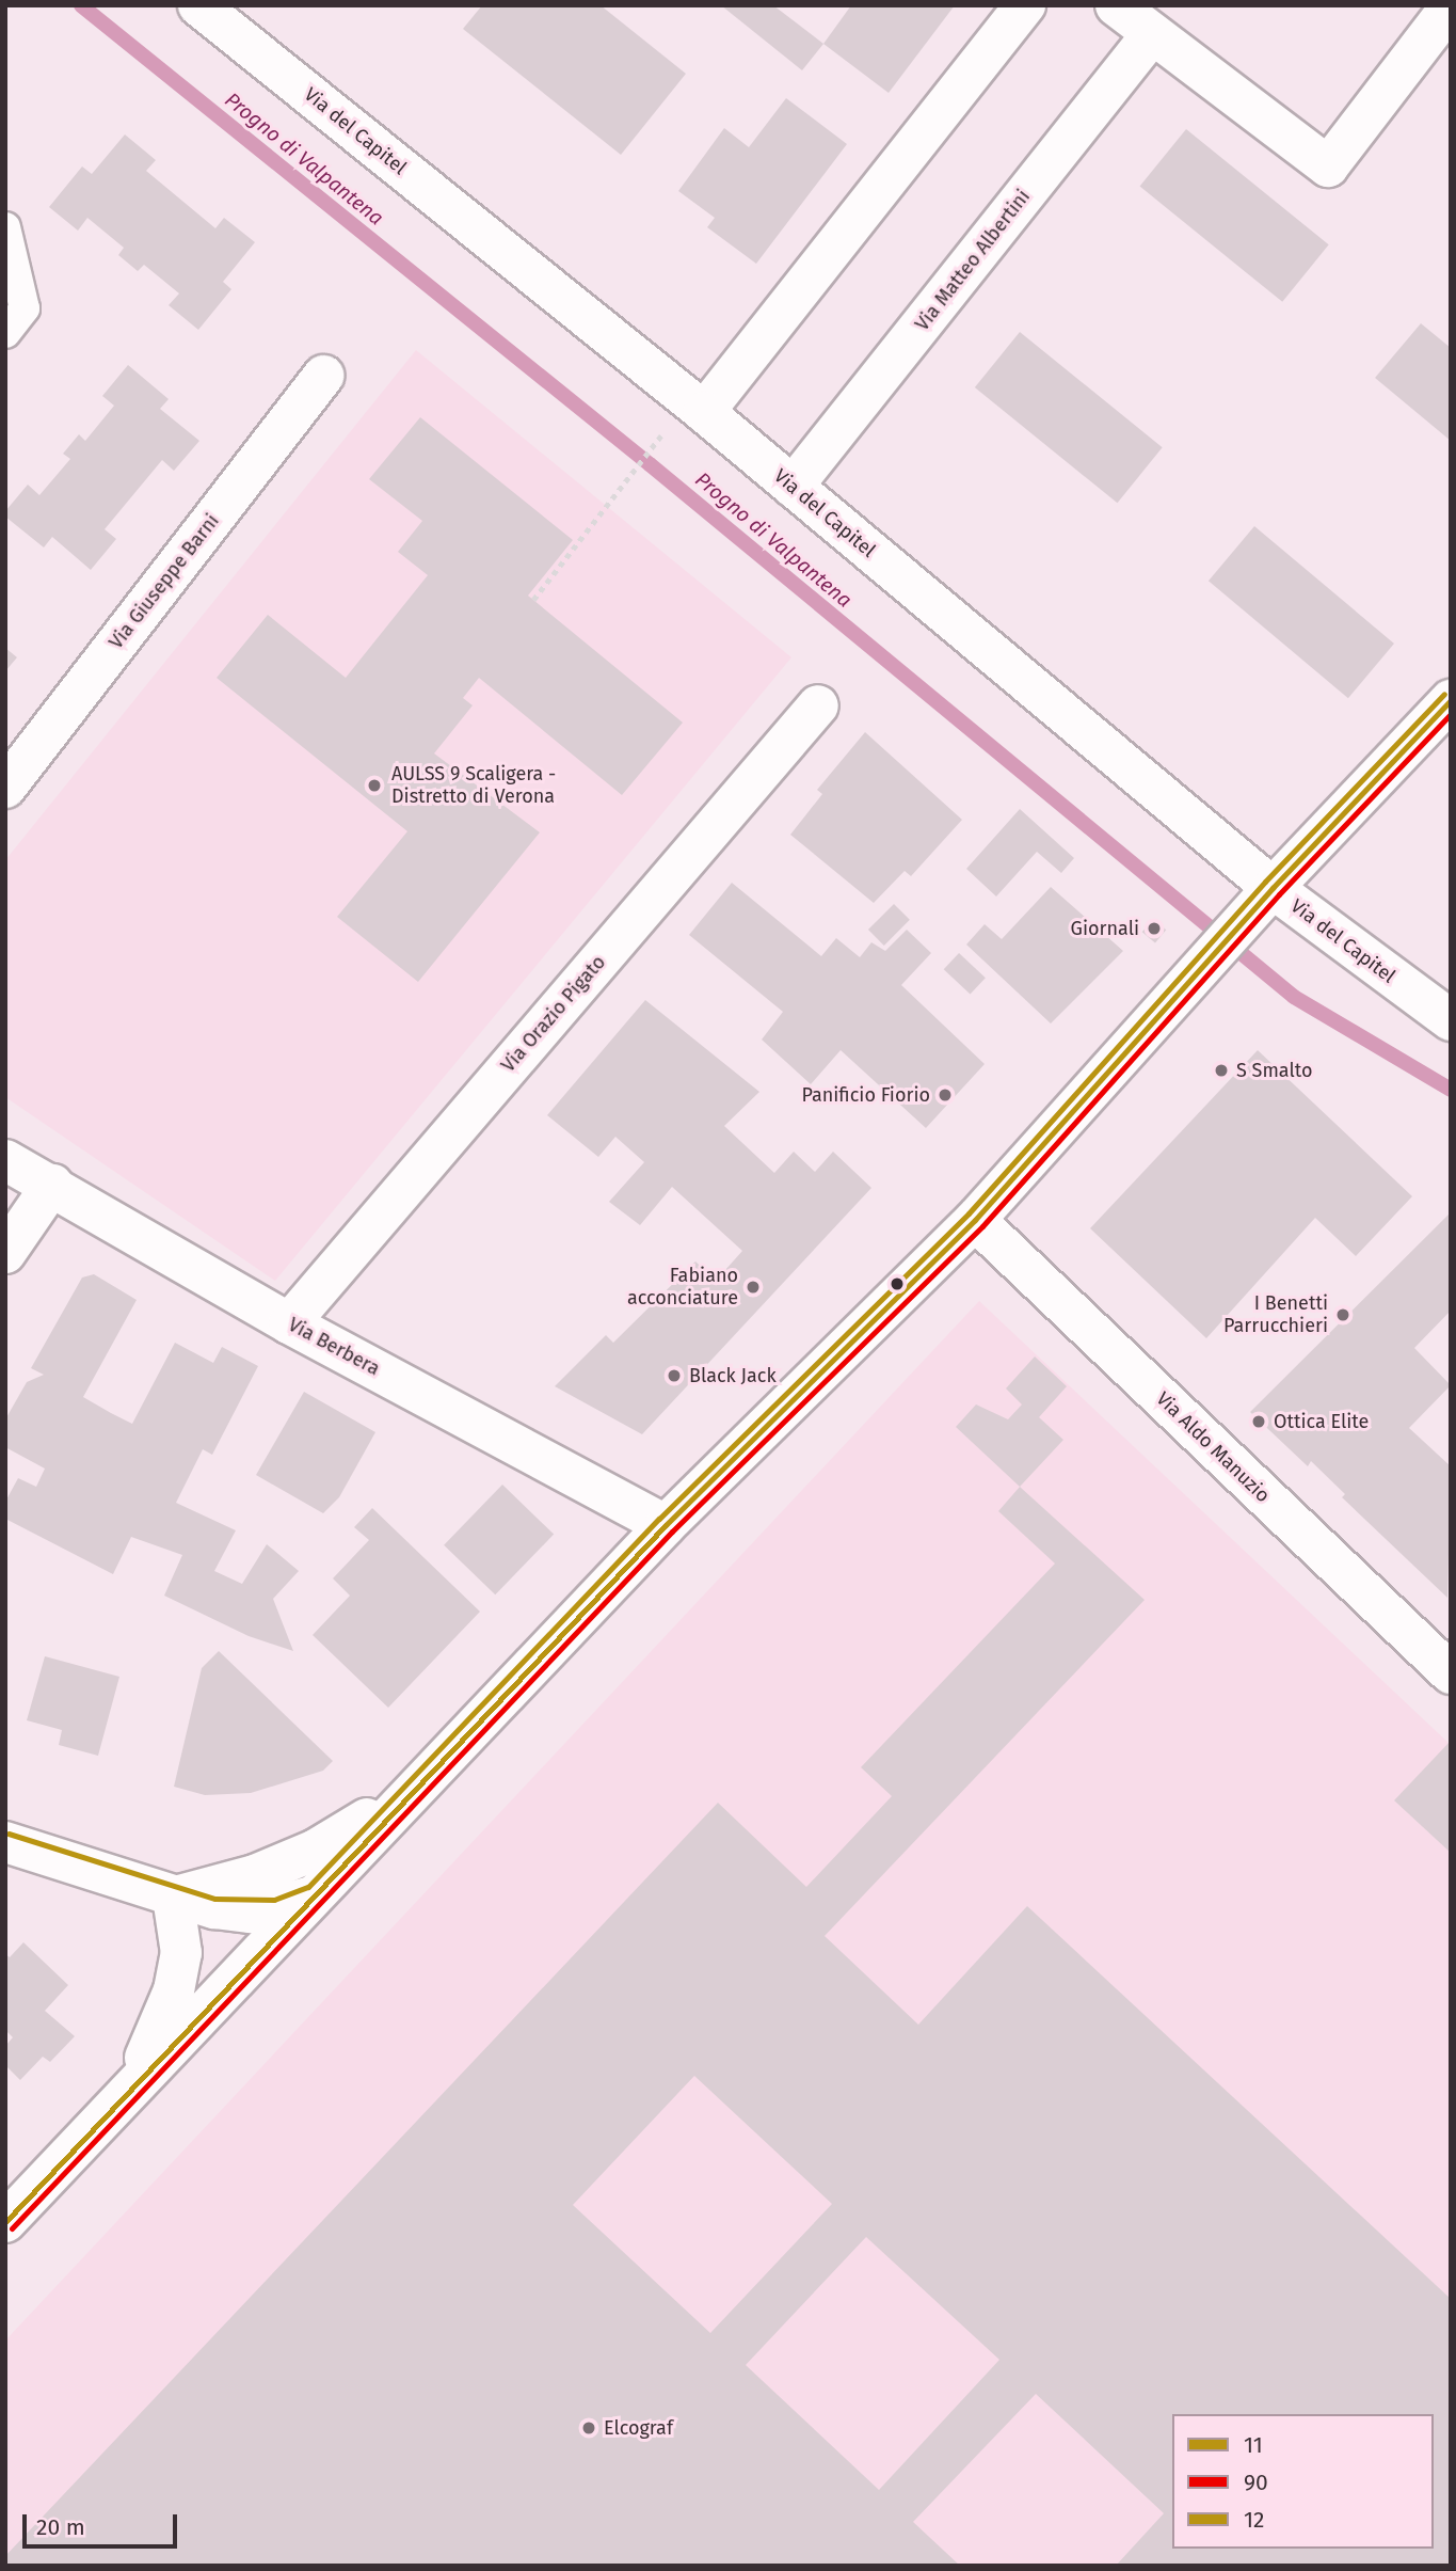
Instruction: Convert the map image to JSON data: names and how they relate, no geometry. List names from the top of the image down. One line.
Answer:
{"streets":{"street":["Via del Capitel","Via Matteo Albertini","Via Giuseppe Barni","Via Orazio Pigato","Via Berbera","Via Aldo Manuzio"]},"crossings":[["Via del Capitel","Via Matteo Albertini"],["Via Orazio Pigato","Via Berbera"]],"water":["Progno di Valpantena"],"places":["AULSS 9 Scaligera - Distretto di Verona","Giornali","S Smalto","Panificio Fiorio","Fabiano acconciature","I Benetti Parrucchieri","Black Jack","Ottica Elite","Elcograf"],"lines":["transit line 12","transit line 11","transit line 90"],"legend":["11","90","12"],"scale_bar":"20 m"}
